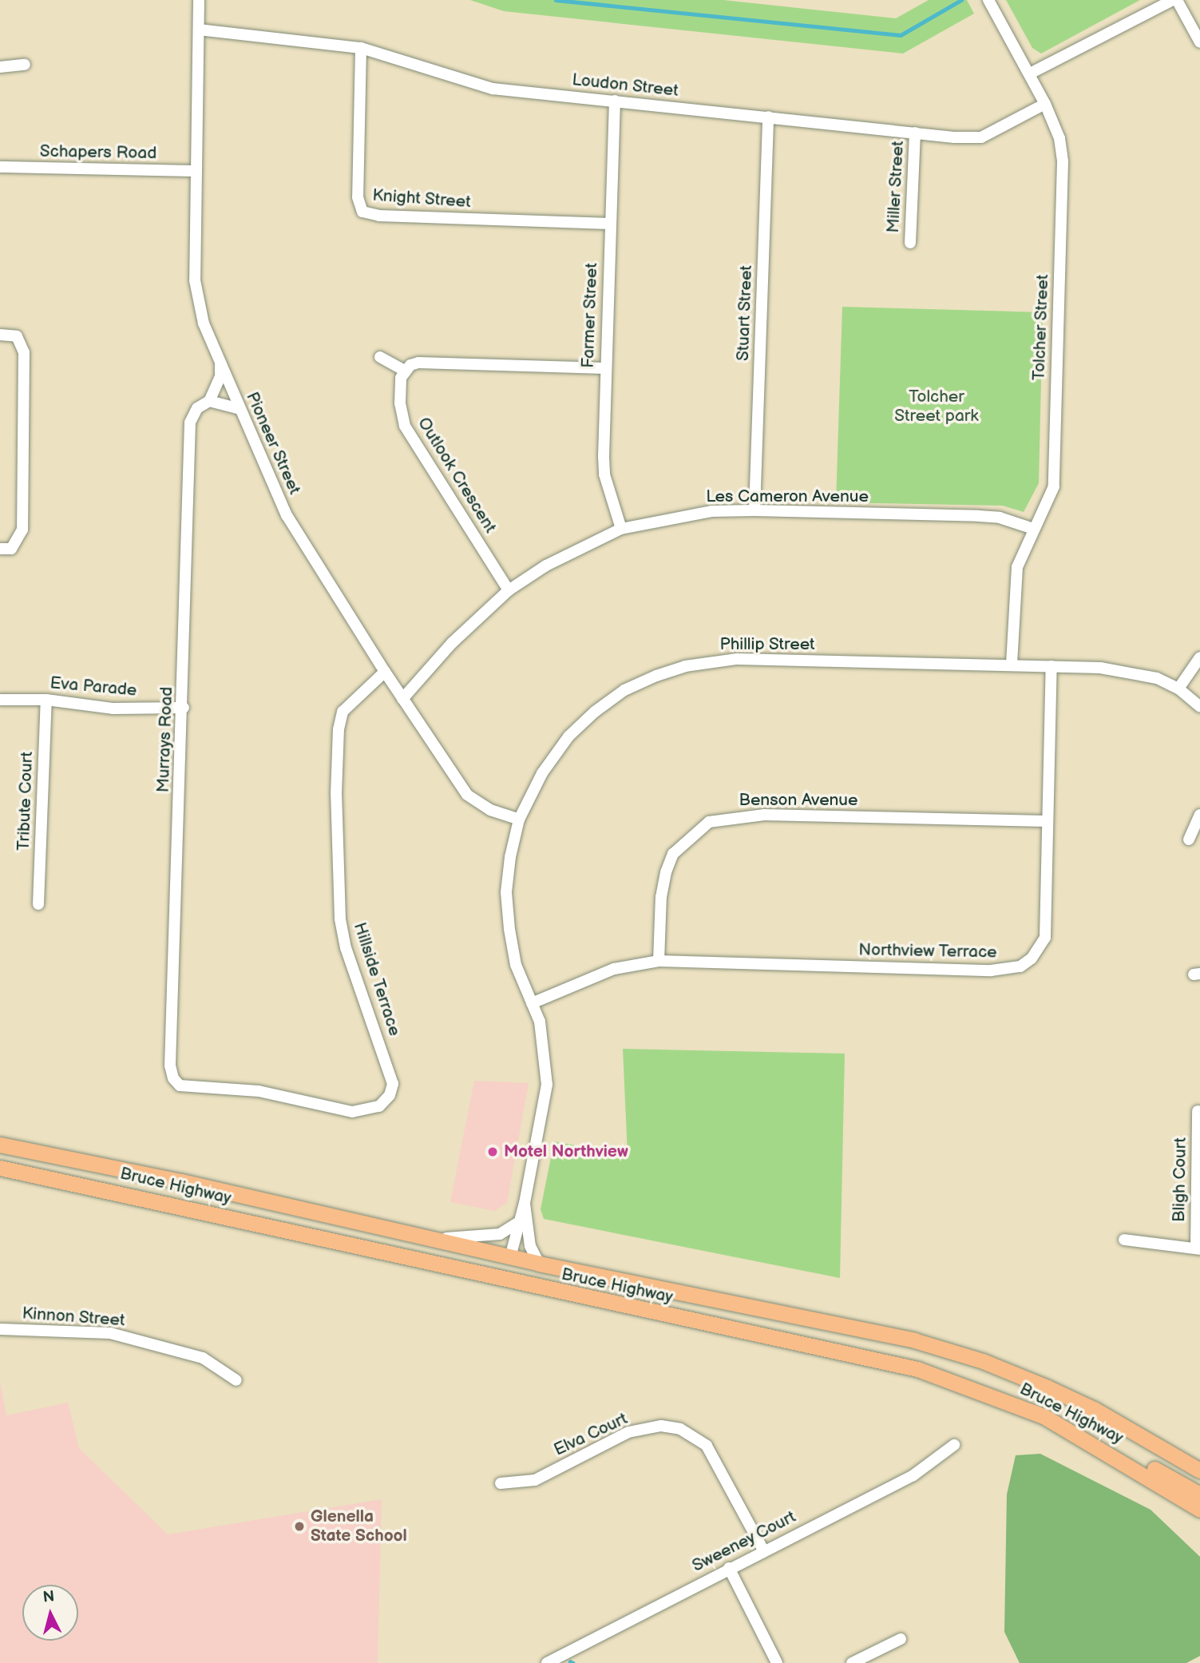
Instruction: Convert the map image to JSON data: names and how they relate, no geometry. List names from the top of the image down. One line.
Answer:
{"streets":{"highway":["Bruce Highway"],"street":["Loudon Street","Schapers Road","Miller Street","Knight Street","Stuart Street","Farmer Street","Tolcher Street","Pioneer Street","Outlook Crescent","Les Cameron Avenue","Phillip Street","Eva Parade","Murrays Road","Benson Avenue","Tribute Court","Northview Terrace","Hillside Terrace","Bligh Court","Kinnon Street","Elva Court","Sweeney Court"]},"crossings":[["Loudon Street","Miller Street"],["Loudon Street","Knight Street"],["Loudon Street","Stuart Street"],["Loudon Street","Farmer Street"],["Loudon Street","Tolcher Street"],["Loudon Street","Pioneer Street"],["Schapers Road","Pioneer Street"],["Knight Street","Farmer Street"],["Stuart Street","Les Cameron Avenue"],["Farmer Street","Les Cameron Avenue"],["Tolcher Street","Les Cameron Avenue"],["Tolcher Street","Phillip Street"],["Pioneer Street","Les Cameron Avenue"],["Pioneer Street","Phillip Street"],["Pioneer Street","Murrays Road"],["Pioneer Street","Hillside Terrace"],["Outlook Crescent","Les Cameron Avenue"],["Phillip Street","Northview Terrace"],["Eva Parade","Murrays Road"],["Eva Parade","Tribute Court"],["Murrays Road","Hillside Terrace"],["Benson Avenue","Northview Terrace"],["Elva Court","Sweeney Court"]],"parks":["Tolcher Street park"],"places":["Motel Northview","Glenella State School"],"north":"top"}
